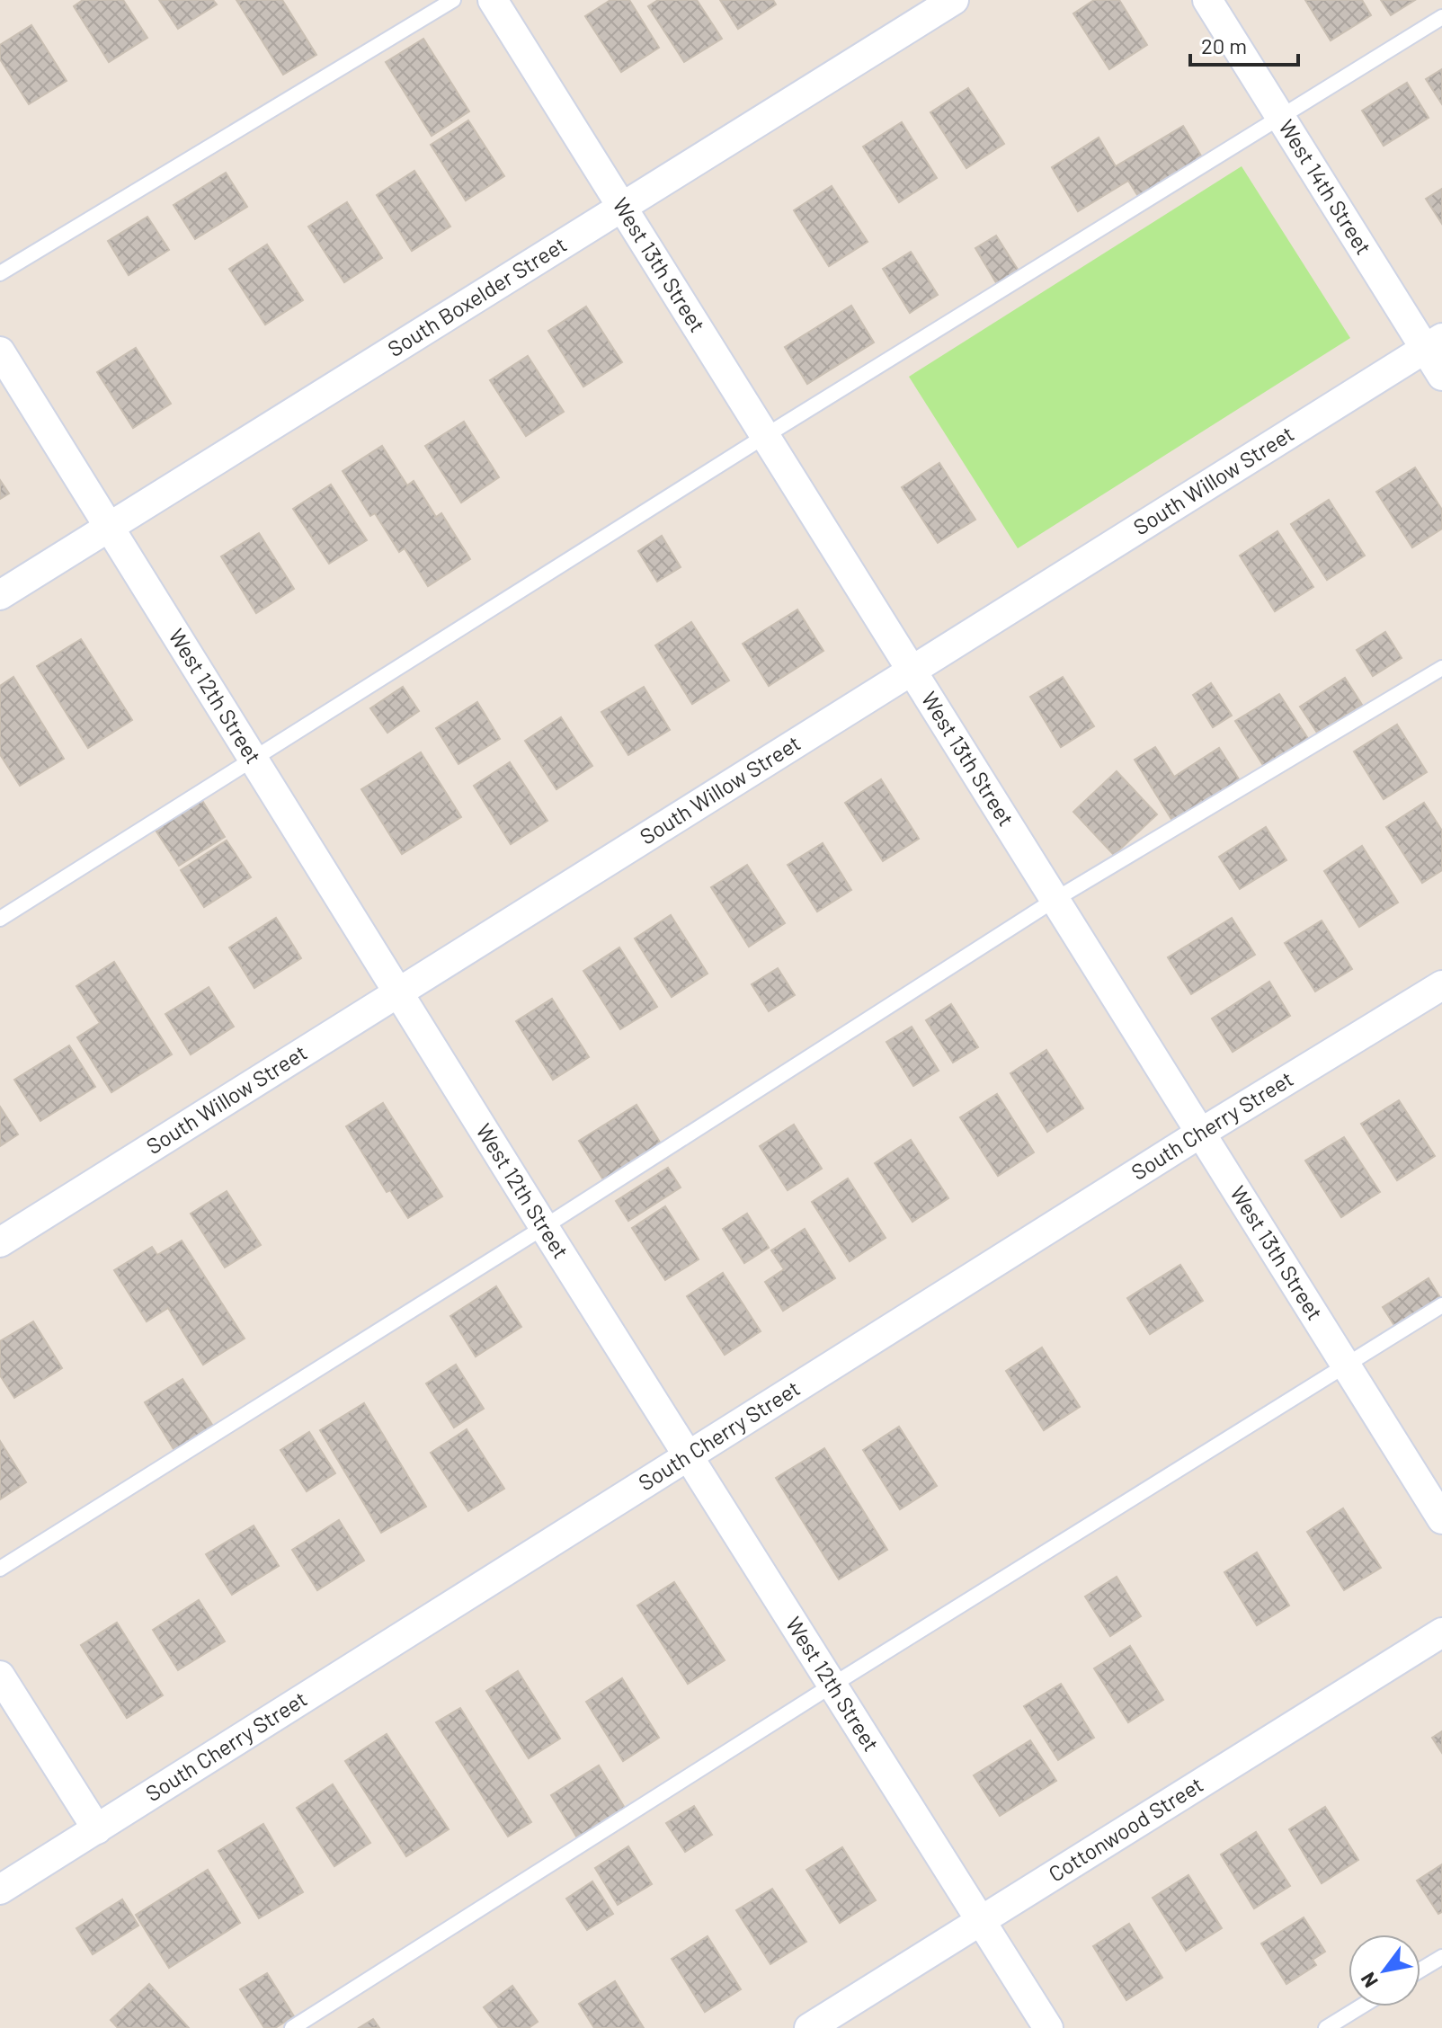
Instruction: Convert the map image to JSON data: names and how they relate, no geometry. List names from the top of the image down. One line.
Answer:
{"streets":{"street":["West 14th Street","West 13th Street","South Boxelder Street","South Willow Street","West 12th Street","South Cherry Street","Cottonwood Street"]},"crossings":[["West 14th Street","South Willow Street"],["West 13th Street","South Boxelder Street"],["West 13th Street","South Willow Street"],["West 13th Street","South Cherry Street"],["South Boxelder Street","West 12th Street"],["South Willow Street","West 12th Street"],["West 12th Street","South Cherry Street"],["West 12th Street","Cottonwood Street"]],"scale_bar":"20 m","north":"bottom left"}
